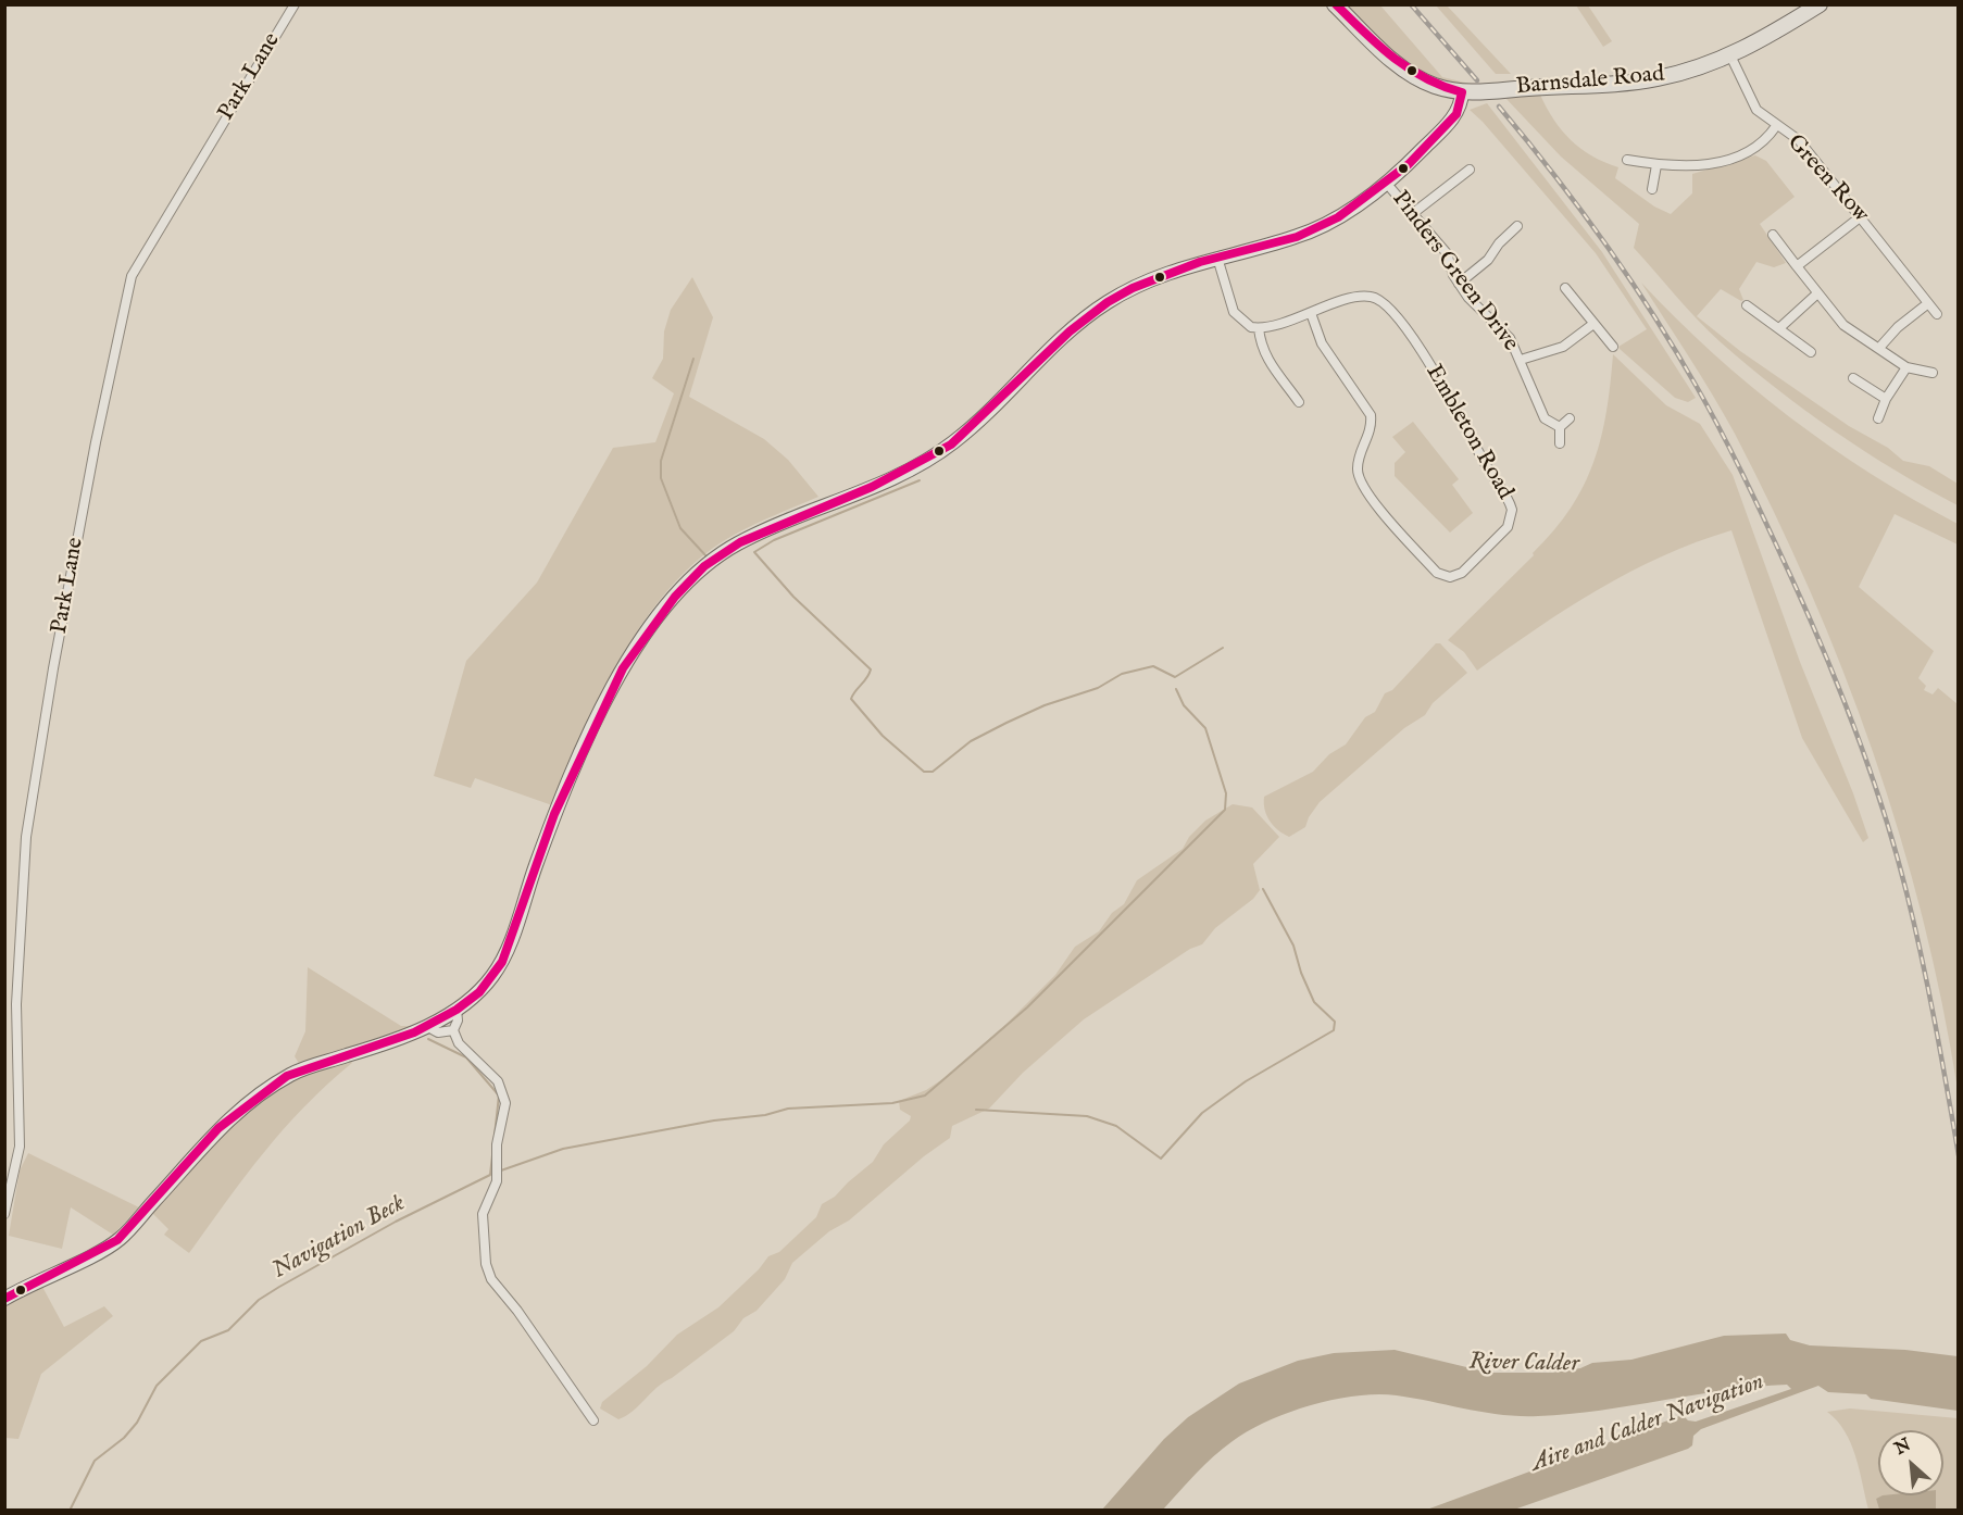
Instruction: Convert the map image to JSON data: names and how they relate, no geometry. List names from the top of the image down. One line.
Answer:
{"streets":{"main road":["Barnsdale Road"],"street":["Park Lane","Green Row","Pinders Green Drive","Embleton Road"]},"crossings":[["Barnsdale Road","Green Row"]],"water":["Navigation Beck","River Calder","Aire and Calder Navigation"],"north":"top left"}
